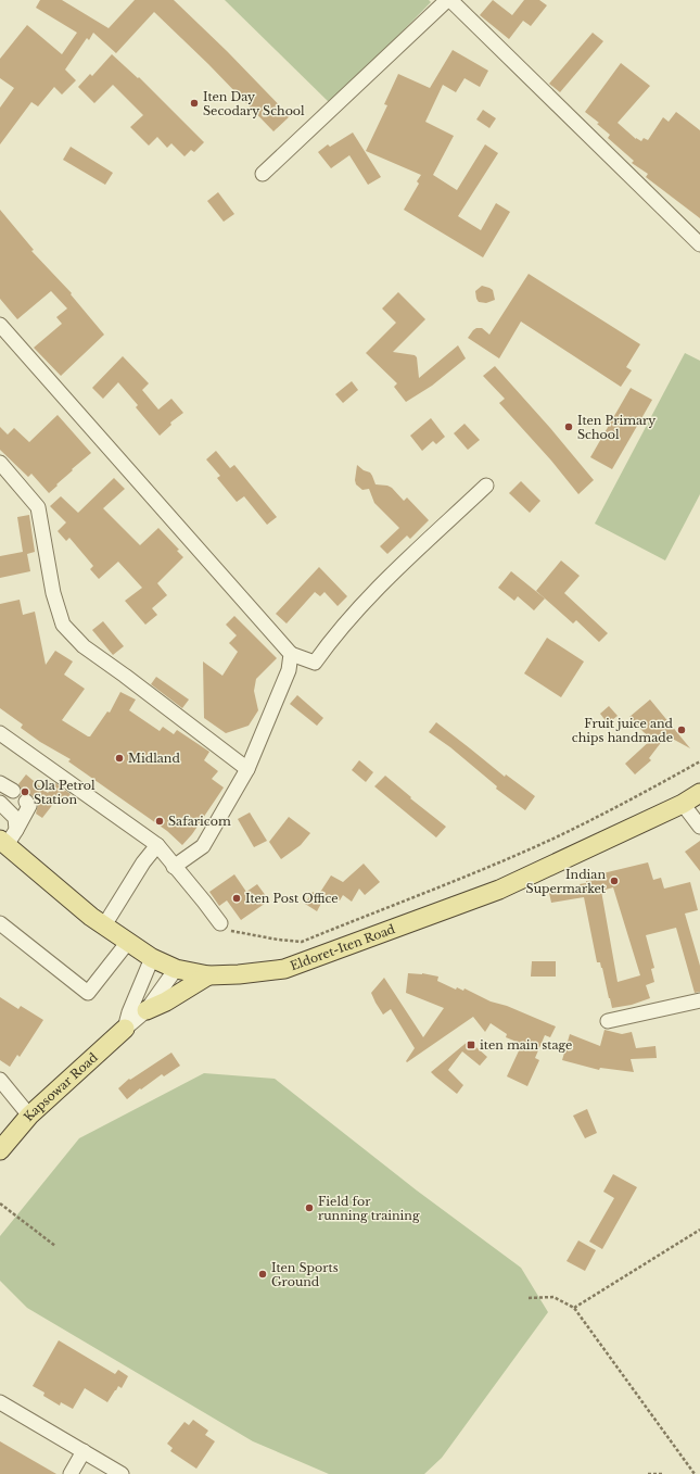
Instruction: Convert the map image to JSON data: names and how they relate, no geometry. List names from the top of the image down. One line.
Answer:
{"streets":{"main road":["Eldoret-Iten Road","Kapsowar Road"]},"crossings":[["Eldoret-Iten Road","Kapsowar Road"]],"places":{"other":["Iten Day Secodary School","Iten Primary School","Fruit juice and chips handmade","Midland","Ola Petrol Station","Safaricom","Indian Supermarket","Iten Post Office","Field for running training","Iten Sports Ground"],"transit":["iten main stage"]}}
